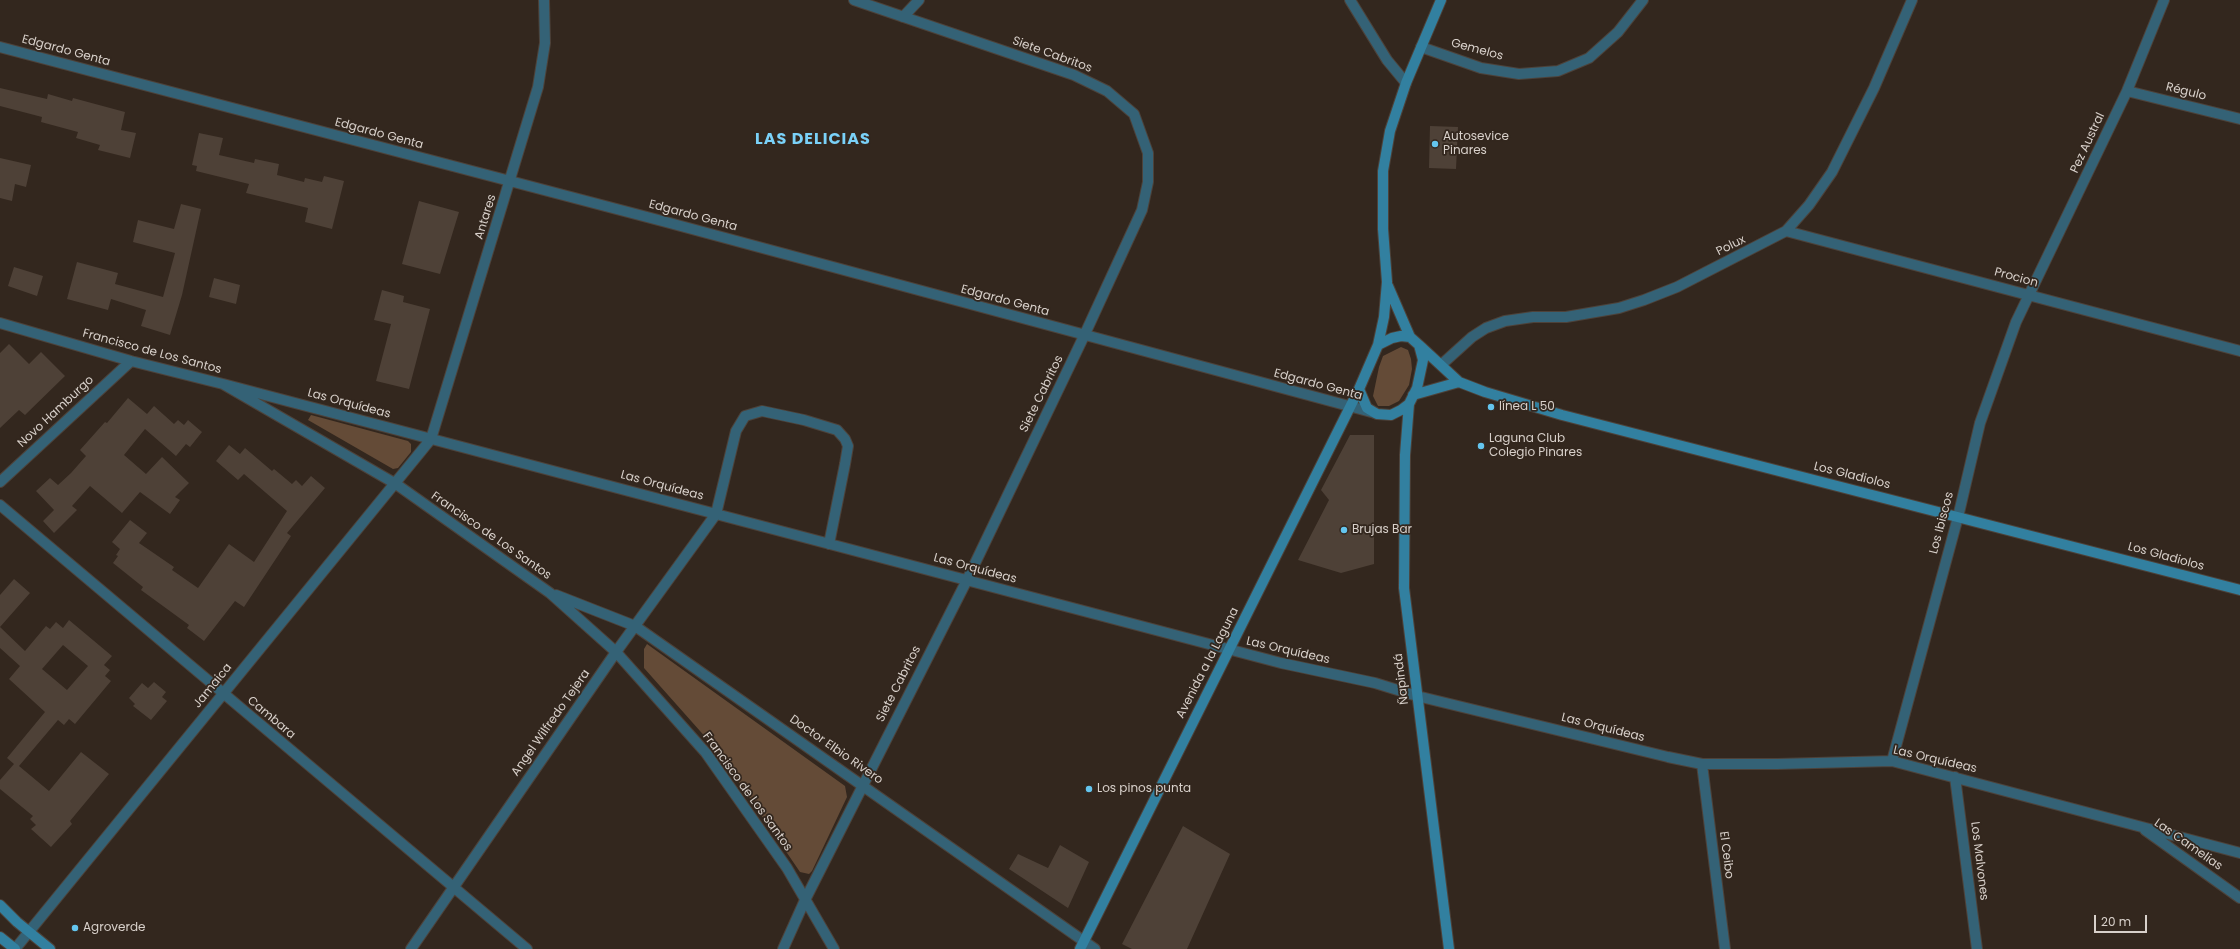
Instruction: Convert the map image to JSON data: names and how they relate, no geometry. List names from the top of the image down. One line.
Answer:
{"streets":{"street":["Gemelos","Edgardo Genta","Siete Cabritos","Régulo","Pez Austral","Antares","Polux","Procion","Francisco de Los Santos","Las Orquídeas","Novo Hamburgo","Los Gladiolos","Los Ibiscos","Avenida a la Laguna","Ñapindá","Jamaica","Cambara","Angel Wilfredo Tejera","Doctor Elbio Rivero","Las Camelias","El Ceibo","Los Malvones"]},"crossings":[["Edgardo Genta","Siete Cabritos"],["Edgardo Genta","Antares"],["Edgardo Genta","Los Gladiolos"],["Edgardo Genta","Avenida a la Laguna"],["Edgardo Genta","Ñapindá"],["Siete Cabritos","Francisco de Los Santos"],["Siete Cabritos","Las Orquídeas"],["Siete Cabritos","Doctor Elbio Rivero"],["Régulo","Pez Austral"],["Pez Austral","Procion"],["Pez Austral","Los Ibiscos"],["Antares","Las Orquídeas"],["Antares","Jamaica"],["Polux","Procion"],["Polux","Los Gladiolos"],["Procion","Los Ibiscos"],["Francisco de Los Santos","Las Orquídeas"],["Francisco de Los Santos","Novo Hamburgo"],["Francisco de Los Santos","Jamaica"],["Francisco de Los Santos","Angel Wilfredo Tejera"],["Francisco de Los Santos","Doctor Elbio Rivero"],["Las Orquídeas","Los Ibiscos"],["Las Orquídeas","Avenida a la Laguna"],["Las Orquídeas","Ñapindá"],["Las Orquídeas","Jamaica"],["Las Orquídeas","Angel Wilfredo Tejera"],["Las Orquídeas","Las Camelias"],["Las Orquídeas","El Ceibo"],["Las Orquídeas","Los Malvones"],["Los Gladiolos","Los Ibiscos"],["Los Gladiolos","Avenida a la Laguna"],["Los Gladiolos","Ñapindá"],["Avenida a la Laguna","Ñapindá"],["Avenida a la Laguna","Doctor Elbio Rivero"],["Jamaica","Cambara"],["Cambara","Angel Wilfredo Tejera"],["Angel Wilfredo Tejera","Doctor Elbio Rivero"]],"districts":["LAS DELICIAS"],"places":["Autosevice Pinares","línea L 50","Laguna Club Colegio Pinares","Brujas Bar","Los pinos punta","Agroverde"],"scale_bar":"20 m"}
